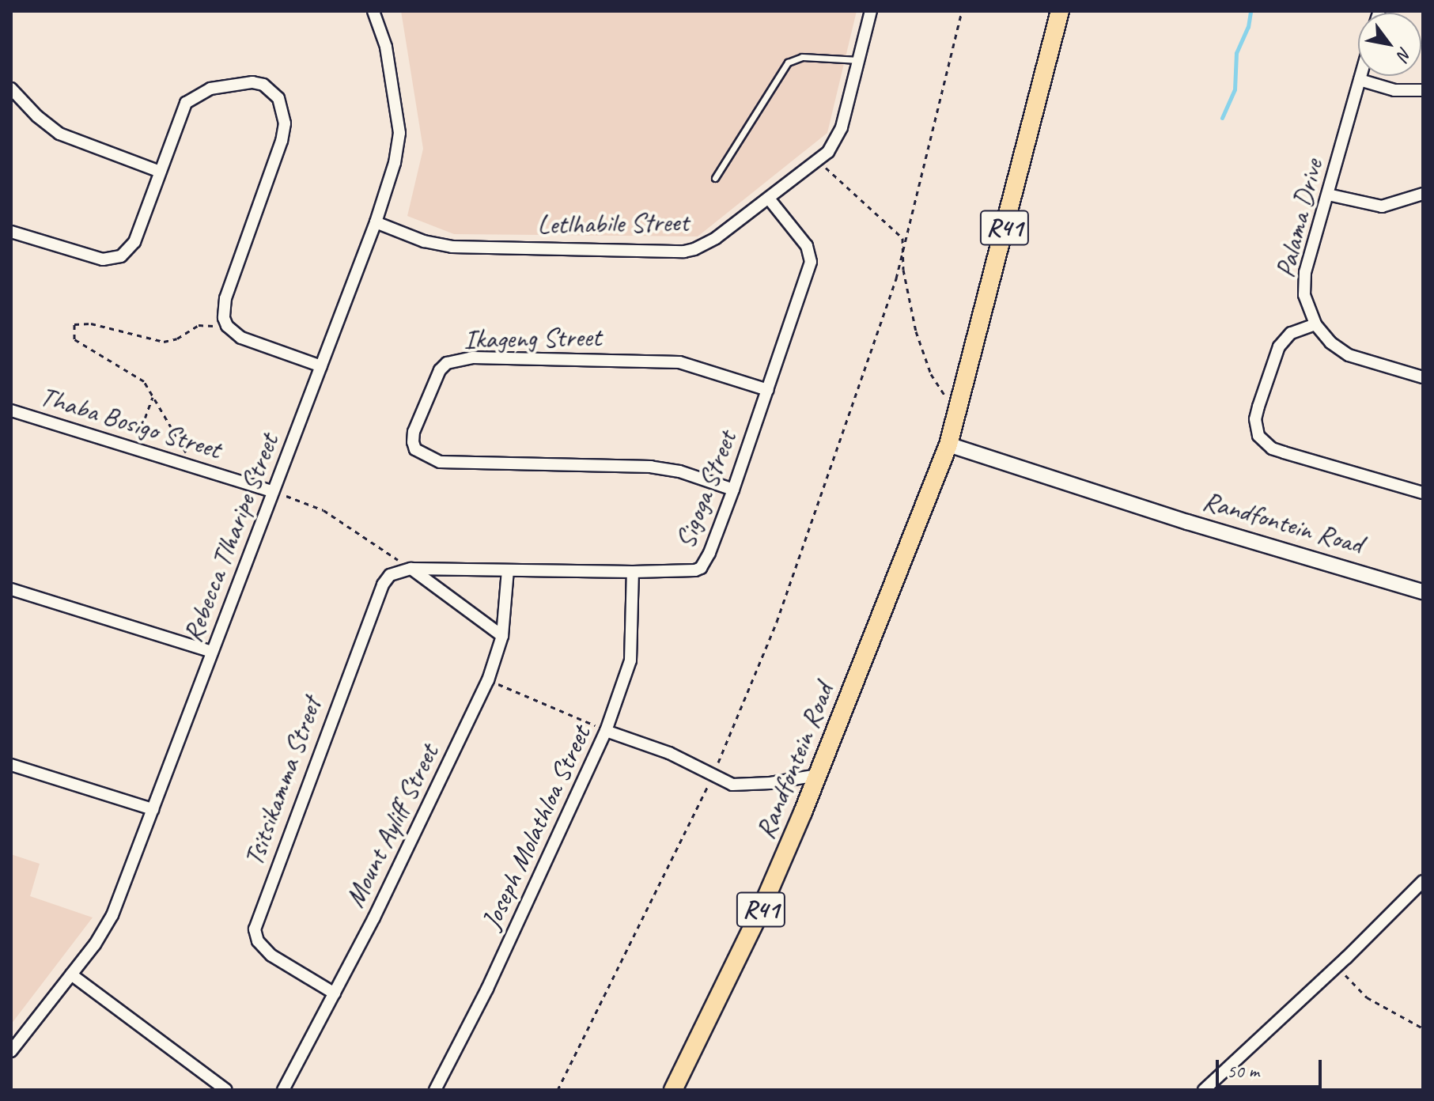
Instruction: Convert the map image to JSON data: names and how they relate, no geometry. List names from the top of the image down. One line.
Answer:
{"streets":{"main road":["R41","Randfontein Road"],"street":["Palama Drive","Letlhabile Street","Ikageng Street","Thaba Bosigo Street","Sigoga Street","Rebecca Tlharipe Street","Tsitsikamma Street","Mount Ayliff Street","Joseph Molathloa Street"]},"crossings":[["Letlhabile Street","Sigoga Street"],["Letlhabile Street","Rebecca Tlharipe Street"],["Ikageng Street","Sigoga Street"],["Thaba Bosigo Street","Rebecca Tlharipe Street"],["Sigoga Street","Tsitsikamma Street"],["Sigoga Street","Mount Ayliff Street"],["Sigoga Street","Joseph Molathloa Street"],["Tsitsikamma Street","Mount Ayliff Street"]],"scale_bar":"50 m","north":"bottom right"}
